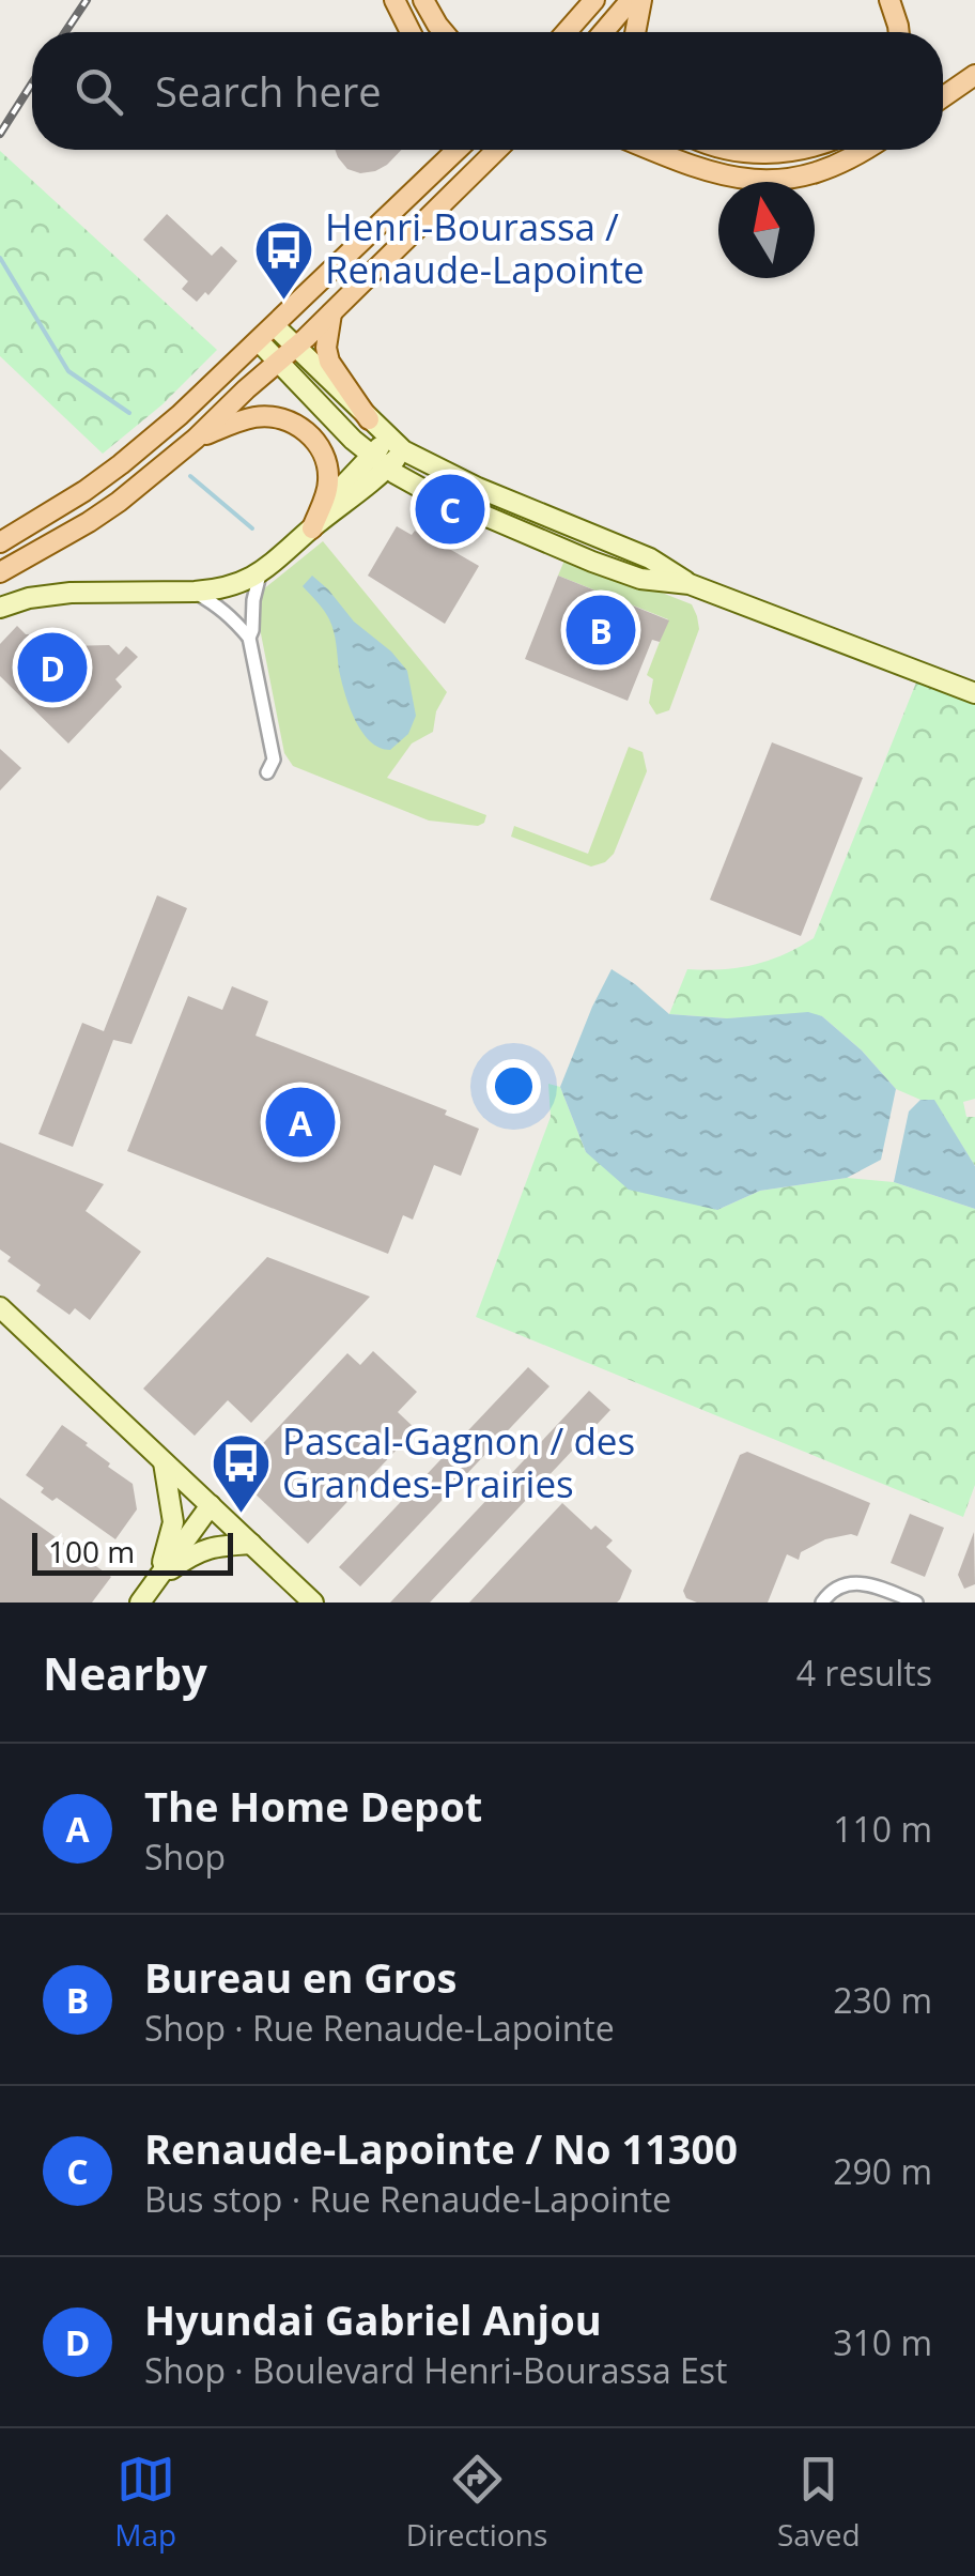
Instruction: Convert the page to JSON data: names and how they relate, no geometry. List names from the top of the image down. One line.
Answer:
{"places":{"bus stop":["Henri-Bourassa / Renaude-Lapointe","Pascal-Gagnon / des Grandes-Prairies"]},"scale_bar":"100 m","north":"top","page":{"search":"Search here","pins":["C","B","D","A"],"scale":"100 m","heading":["Nearby","4 results"],"list":[{"mark":"A","name":"The Home Depot","note":"Shop","value":"110 m"},{"mark":"B","name":"Bureau en Gros","note":"Shop · Rue Renaude-Lapointe","value":"230 m"},{"mark":"C","name":"Renaude-Lapointe / No 11300","note":"Bus stop · Rue Renaude-Lapointe","value":"290 m"},{"mark":"D","name":"Hyundai Gabriel Anjou","note":"Shop · Boulevard Henri-Bourassa Est","value":"310 m"}],"nav":["Map","Directions","Saved"]}}
